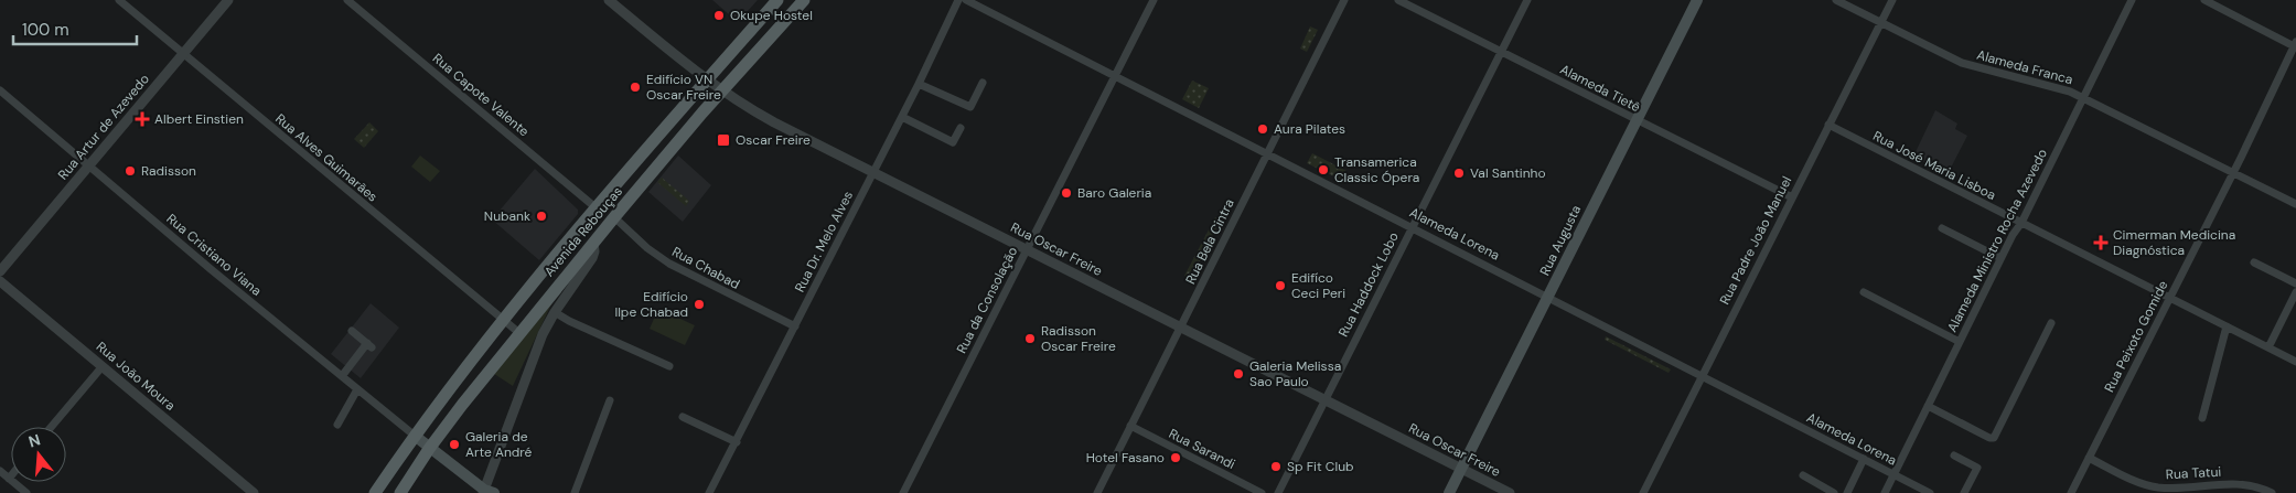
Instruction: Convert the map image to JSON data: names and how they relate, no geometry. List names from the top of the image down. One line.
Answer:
{"streets":{"main road":["Avenida Rebouças","Rua Augusta"],"street":["Alameda Franca","Alameda Tietê","Rua Capote Valente","Rua Artur de Azevedo","Rua Alves Guimarães","Rua José Maria Lisboa","Alameda Lorena","Rua Padre João Manuel","Alameda Ministro Rocha Azevedo","Rua Dr. Melo Alves","Rua Bela Cintra","Rua Oscar Freire","Rua Cristiano Viana","Rua Chabad","Rua Haddock Lobo","Rua da Consolação","Rua Peixoto Gomide","Rua João Moura","Rua Sarandi","Rua Tatui"]},"crossings":[["Alameda Franca","Rua Padre João Manuel"],["Alameda Franca","Alameda Ministro Rocha Azevedo"],["Alameda Franca","Rua Peixoto Gomide"],["Alameda Tietê","Rua Augusta"],["Alameda Tietê","Rua Padre João Manuel"],["Alameda Tietê","Rua Haddock Lobo"],["Rua Capote Valente","Avenida Rebouças"],["Rua Artur de Azevedo","Rua Alves Guimarães"],["Rua Artur de Azevedo","Rua Cristiano Viana"],["Rua Alves Guimarães","Avenida Rebouças"],["Rua José Maria Lisboa","Rua Padre João Manuel"],["Rua José Maria Lisboa","Alameda Ministro Rocha Azevedo"],["Rua José Maria Lisboa","Rua Peixoto Gomide"],["Avenida Rebouças","Rua Oscar Freire"],["Avenida Rebouças","Rua Cristiano Viana"],["Avenida Rebouças","Rua Chabad"],["Alameda Lorena","Rua Augusta"],["Alameda Lorena","Rua Padre João Manuel"],["Alameda Lorena","Alameda Ministro Rocha Azevedo"],["Alameda Lorena","Rua Bela Cintra"],["Alameda Lorena","Rua Haddock Lobo"],["Alameda Lorena","Rua da Consolação"],["Rua Augusta","Rua Oscar Freire"],["Rua Dr. Melo Alves","Rua Oscar Freire"],["Rua Dr. Melo Alves","Rua Chabad"],["Rua Bela Cintra","Rua Oscar Freire"],["Rua Bela Cintra","Rua Sarandi"],["Rua Oscar Freire","Rua Haddock Lobo"],["Rua Oscar Freire","Rua da Consolação"],["Rua Peixoto Gomide","Rua Tatui"]],"places":{"other":["Okupe Hostel","Edifício VN Oscar Freire","Aura Pilates","Transamerica Classic Ópera","Radisson","Val Santinho","Baro Galeria","Nubank","Edifíco Ceci Peri","Edifício Ilpe Chabad","Radisson Oscar Freire","Galeria Melissa Sao Paulo","Galeria de Arte André","Hotel Fasano","Sp Fit Club"],"health":["Albert Einstien","Cimerman Medicina Diagnóstica"],"transit":["Oscar Freire"]},"scale_bar":"100 m","north":"top"}
